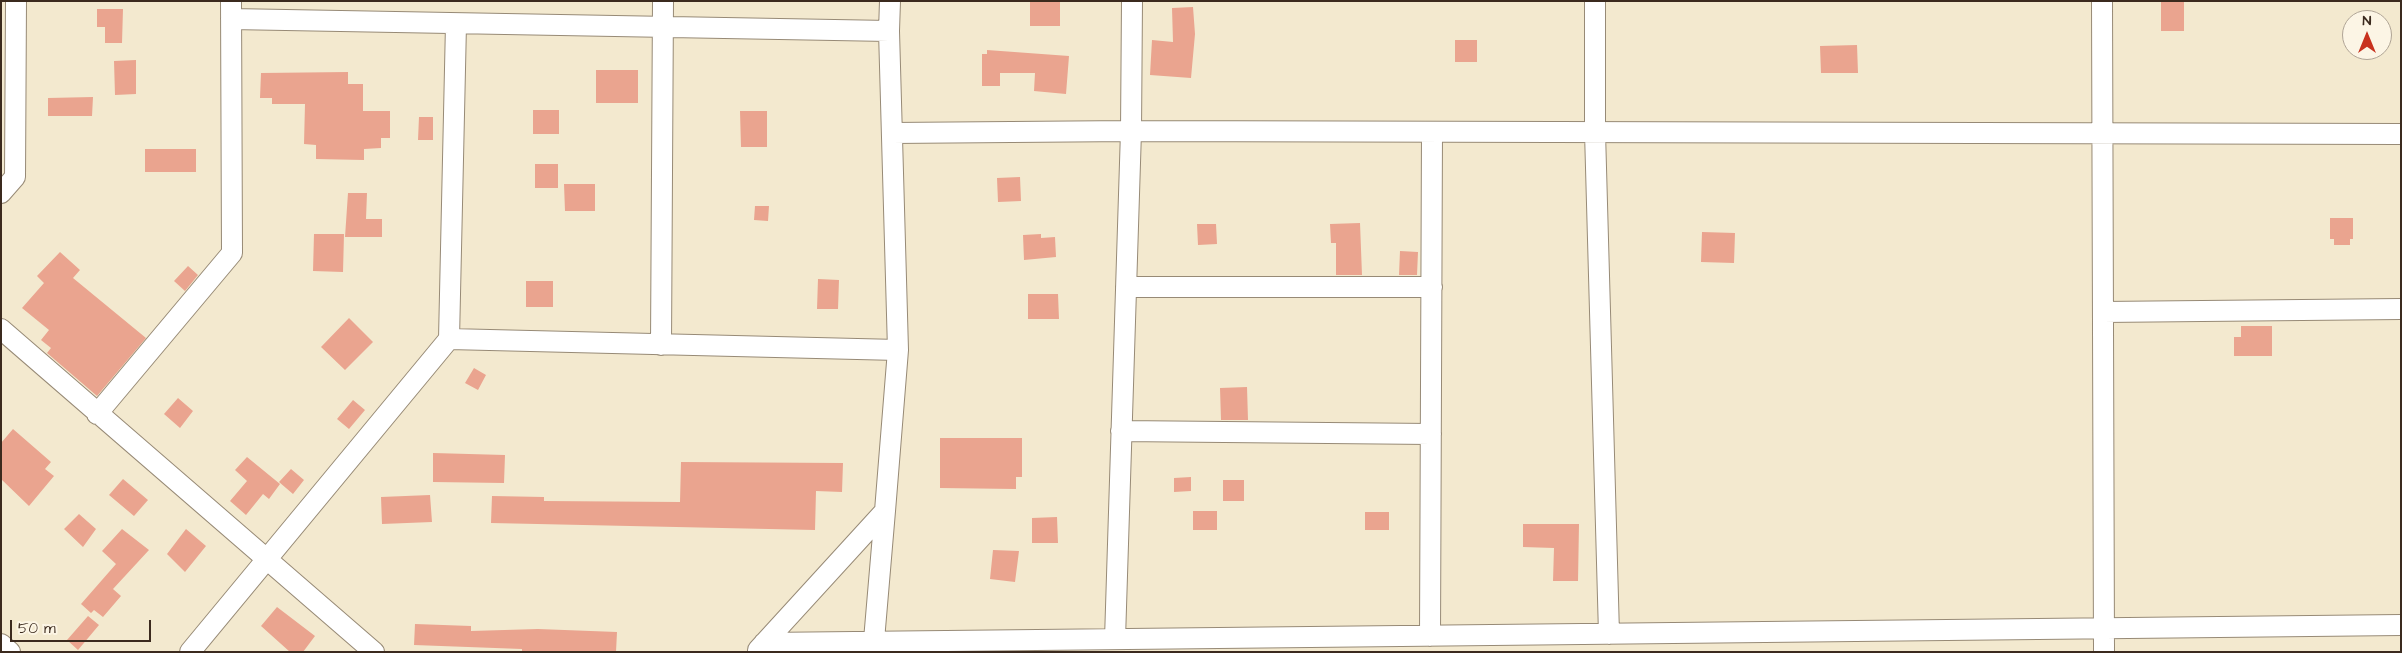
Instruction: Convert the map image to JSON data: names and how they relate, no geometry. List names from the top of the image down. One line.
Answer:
{"scale_bar":"50 m","north":"top"}
